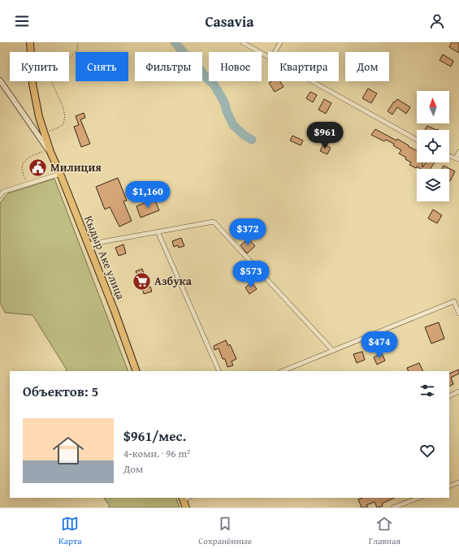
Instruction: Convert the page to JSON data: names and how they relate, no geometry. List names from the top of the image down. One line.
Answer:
{"streets":{"highway":["Кыдыр Аке улица"]},"places":{"public building":["Милиция"],"supermarket":["Азбука"]},"north":"top","page":{"header":"Casavia","chip":["Купить","Снять","Фильтры","Новое","Квартира","Дом"],"price":["$961","$1,160","$372","$573","$474"],"heading":"Объектов: 5","list":[{"name":"$961/мес.","note":"4-комн. · 96 m² · Дом"}],"tabs":["Карта","Сохранённые","Главная"]}}
